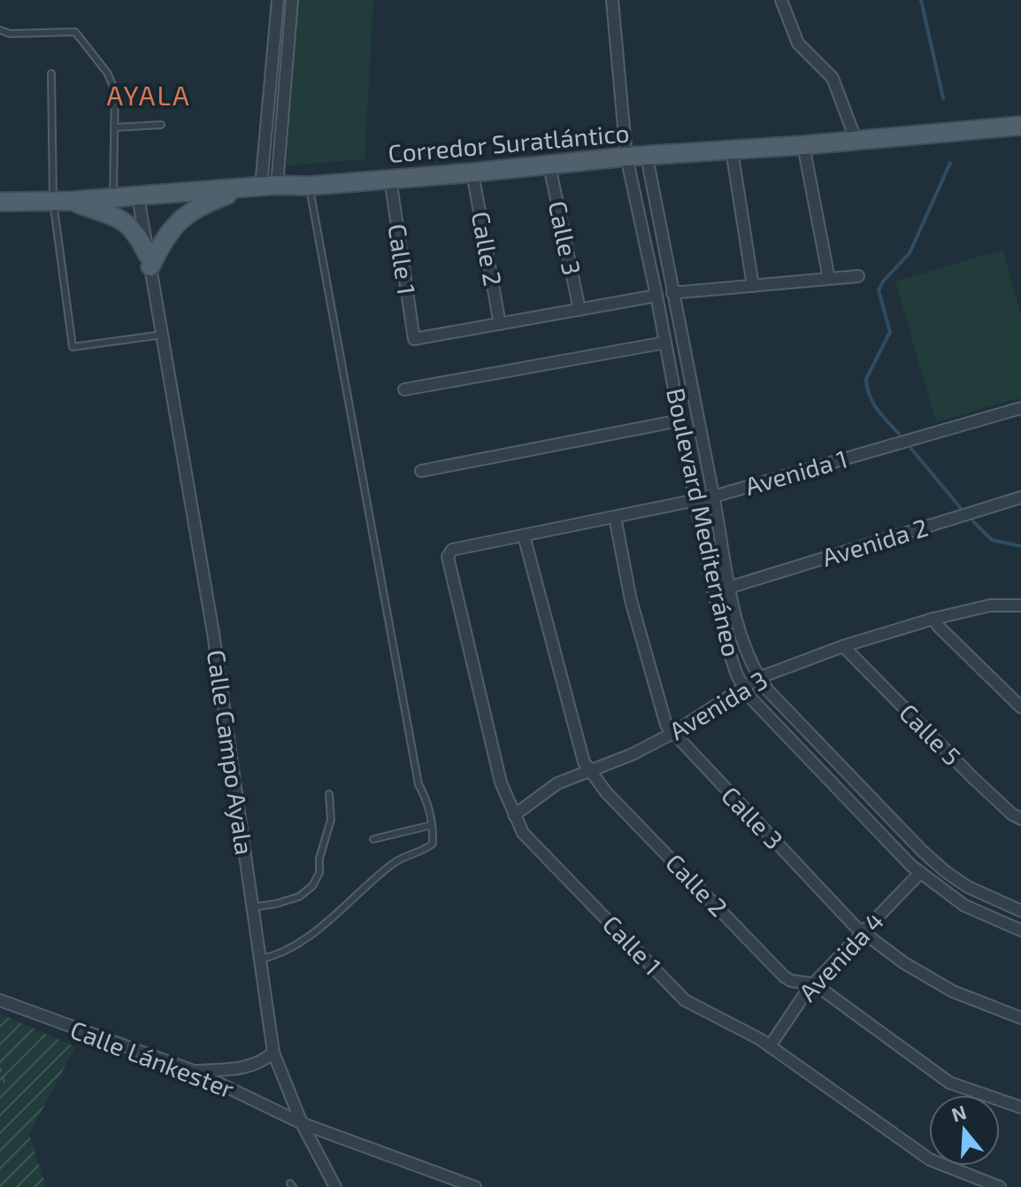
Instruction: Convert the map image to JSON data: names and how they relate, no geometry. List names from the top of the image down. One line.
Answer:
{"streets":{"main road":["Corredor Suratlántico"],"street":["Calle 3","Calle 2","Calle 1","Avenida 1","Boulevard Mediterráneo","Avenida 2","Avenida 3","Calle 5","Calle Campo Ayala","Avenida 4","Calle Lánkester"]},"crossings":[["Corredor Suratlántico","Calle 3"],["Corredor Suratlántico","Calle 2"],["Corredor Suratlántico","Calle 1"],["Corredor Suratlántico","Boulevard Mediterráneo"],["Corredor Suratlántico","Calle Campo Ayala"],["Calle 3","Avenida 1"],["Calle 3","Avenida 3"],["Calle 3","Avenida 4"],["Calle 2","Calle 1"],["Calle 2","Avenida 1"],["Calle 2","Avenida 3"],["Calle 2","Avenida 4"],["Calle 1","Avenida 1"],["Calle 1","Avenida 3"],["Calle 1","Avenida 4"],["Avenida 1","Boulevard Mediterráneo"],["Boulevard Mediterráneo","Avenida 2"],["Boulevard Mediterráneo","Avenida 3"],["Boulevard Mediterráneo","Avenida 4"],["Avenida 3","Calle 5"],["Calle Campo Ayala","Calle Lánkester"]],"districts":["AYALA"],"north":"top"}
